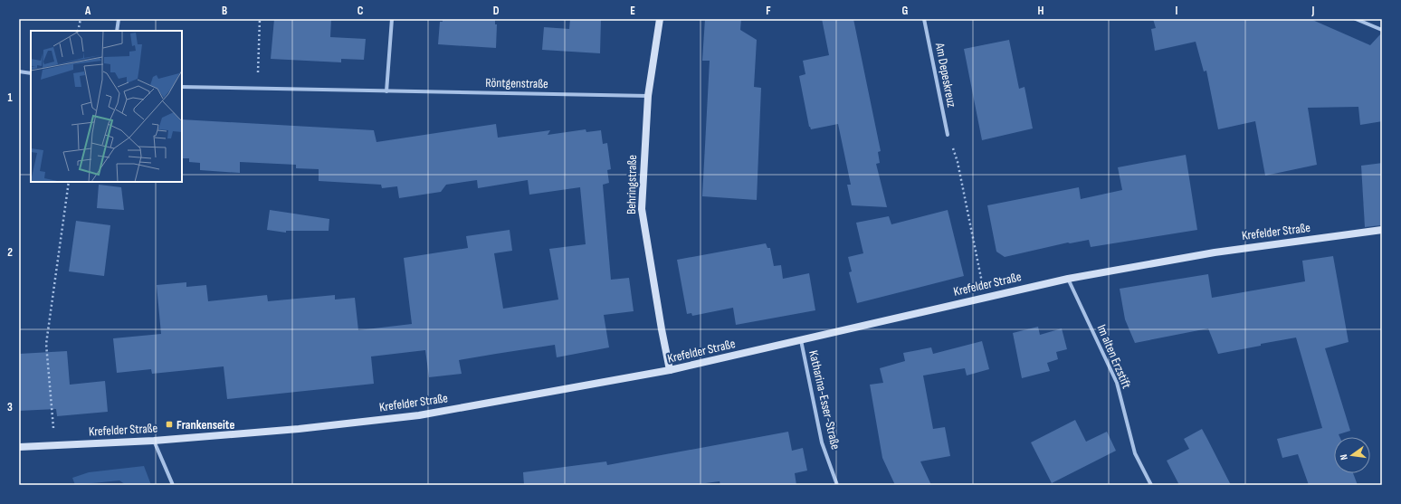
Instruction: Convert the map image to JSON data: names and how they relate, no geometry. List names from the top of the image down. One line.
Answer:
{"streets":{"street":["Am Depeskreuz","Röntgenstraße","Behringstraße","Krefelder Straße","Im alten Erzstift","Katharina-Esser-Straße"]},"crossings":[["Röntgenstraße","Behringstraße"],["Behringstraße","Krefelder Straße"],["Krefelder Straße","Im alten Erzstift"],["Krefelder Straße","Katharina-Esser-Straße"]],"places":{"transit":["Frankenseite"]},"north":"left","grid":{"columns":["A","B","C","D","E","F","G","H","I","J"],"rows":["1","2","3"]}}
